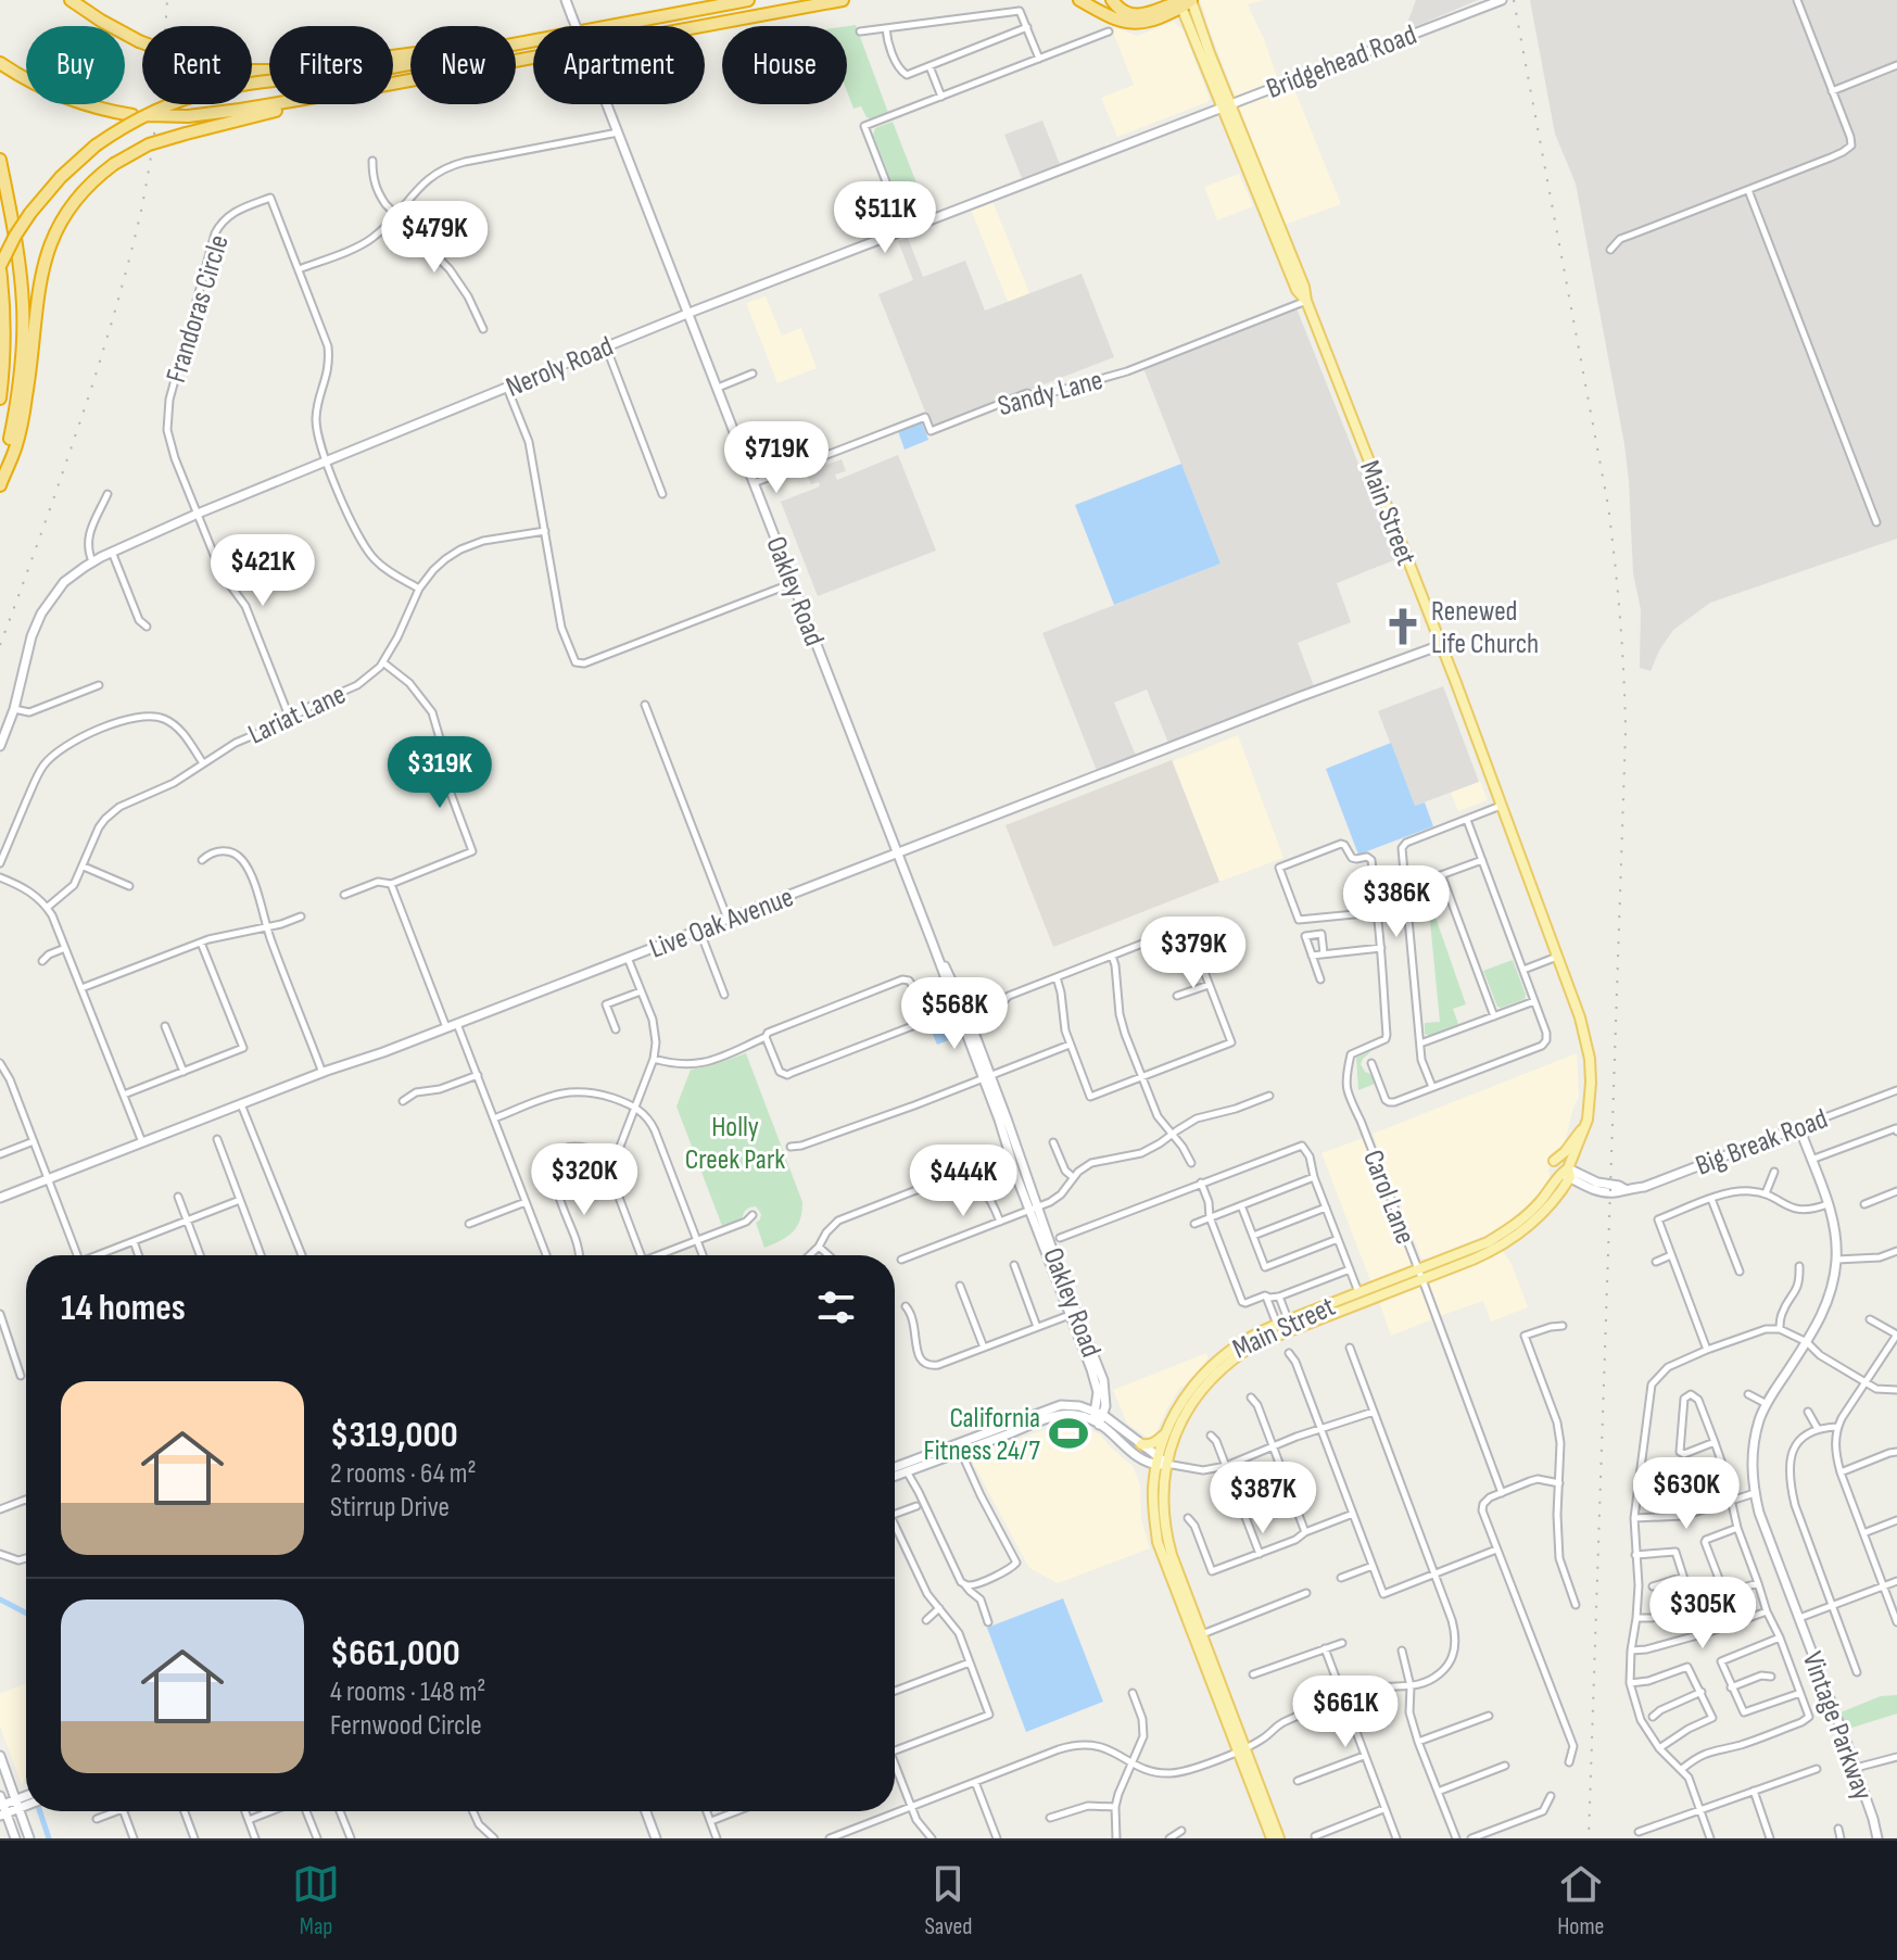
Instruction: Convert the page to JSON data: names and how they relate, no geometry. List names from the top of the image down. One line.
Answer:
{"streets":{"main road":["Main Street"],"street":["Bridgehead Road","Frandoras Circle","Neroly Road","Sandy Lane","Oakley Road","Lariat Lane","Live Oak Avenue","Big Break Road","Carol Lane","Vintage Parkway"]},"crossings":[["Bridgehead Road","Neroly Road"],["Bridgehead Road","Main Street"],["Frandoras Circle","Neroly Road"],["Frandoras Circle","Lariat Lane"],["Neroly Road","Main Street"],["Neroly Road","Oakley Road"],["Sandy Lane","Main Street"],["Sandy Lane","Oakley Road"],["Main Street","Live Oak Avenue"],["Main Street","Big Break Road"],["Main Street","Carol Lane"],["Oakley Road","Live Oak Avenue"],["Big Break Road","Vintage Parkway"]],"parks":["Holly Creek Park"],"places":{"church":["Renewed Life Church"],"sports":["California Fitness 24/7"]},"page":{"chip":["Buy","Rent","Filters","New","Apartment","House"],"price":["$511K","$479K","$719K","$421K","$319K","$386K","$379K","$568K","$320K","$444K","$630K","$387K","$305K","$661K"],"heading":"14 homes","list":[{"name":"$319,000","note":"2 rooms · 64 m² · Stirrup Drive"},{"name":"$661,000","note":"4 rooms · 148 m² · Fernwood Circle"}],"tabs":["Map","Saved","Home"]}}
